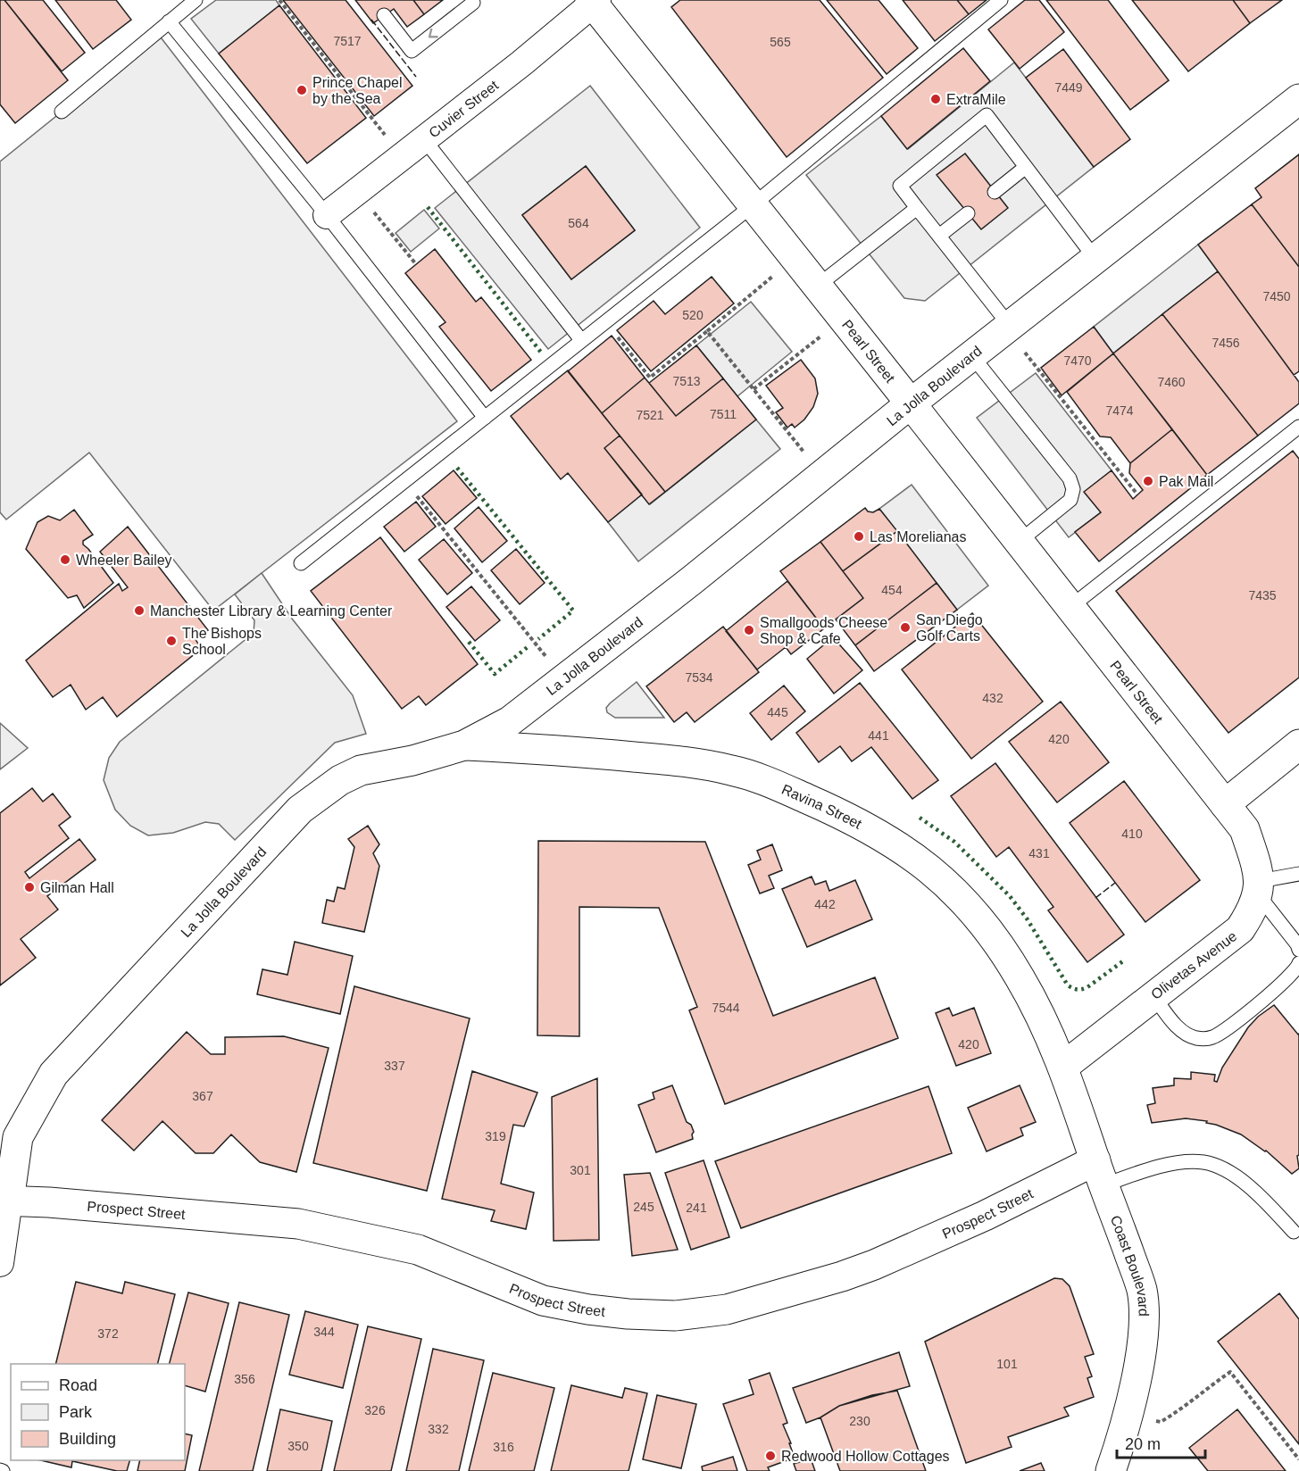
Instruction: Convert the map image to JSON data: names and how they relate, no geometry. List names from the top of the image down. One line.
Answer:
{"streets":{"street":["Cuvier Street","Pearl Street","La Jolla Boulevard","Ravina Street","Olivetas Avenue","Prospect Street","Coast Boulevard"]},"crossings":[["Cuvier Street","Pearl Street"],["Pearl Street","La Jolla Boulevard"],["La Jolla Boulevard","Ravina Street"],["La Jolla Boulevard","Prospect Street"],["Ravina Street","Olivetas Avenue"],["Ravina Street","Coast Boulevard"],["Olivetas Avenue","Coast Boulevard"],["Prospect Street","Coast Boulevard"]],"places":["Prince Chapel by the Sea","ExtraMile","Pak Mail","Las Morelianas","Wheeler Bailey","Manchester Library & Learning Center","San Diego Golf Carts","Smallgoods Cheese Shop & Cafe","The Bishops School","Gilman Hall","Redwood Hollow Cottages"],"house_numbers":["7517","565","7449","564","7450","520","7456","7470","7513","7460","7474","7511","7521","454","7435","7534","432","445","441","420","410","431","442","7544","420","337","367","319","301","245","241","344","372","101","356","326","230","332","350","316"],"legend":["Road","Park","Building"],"scale_bar":"20 m"}
